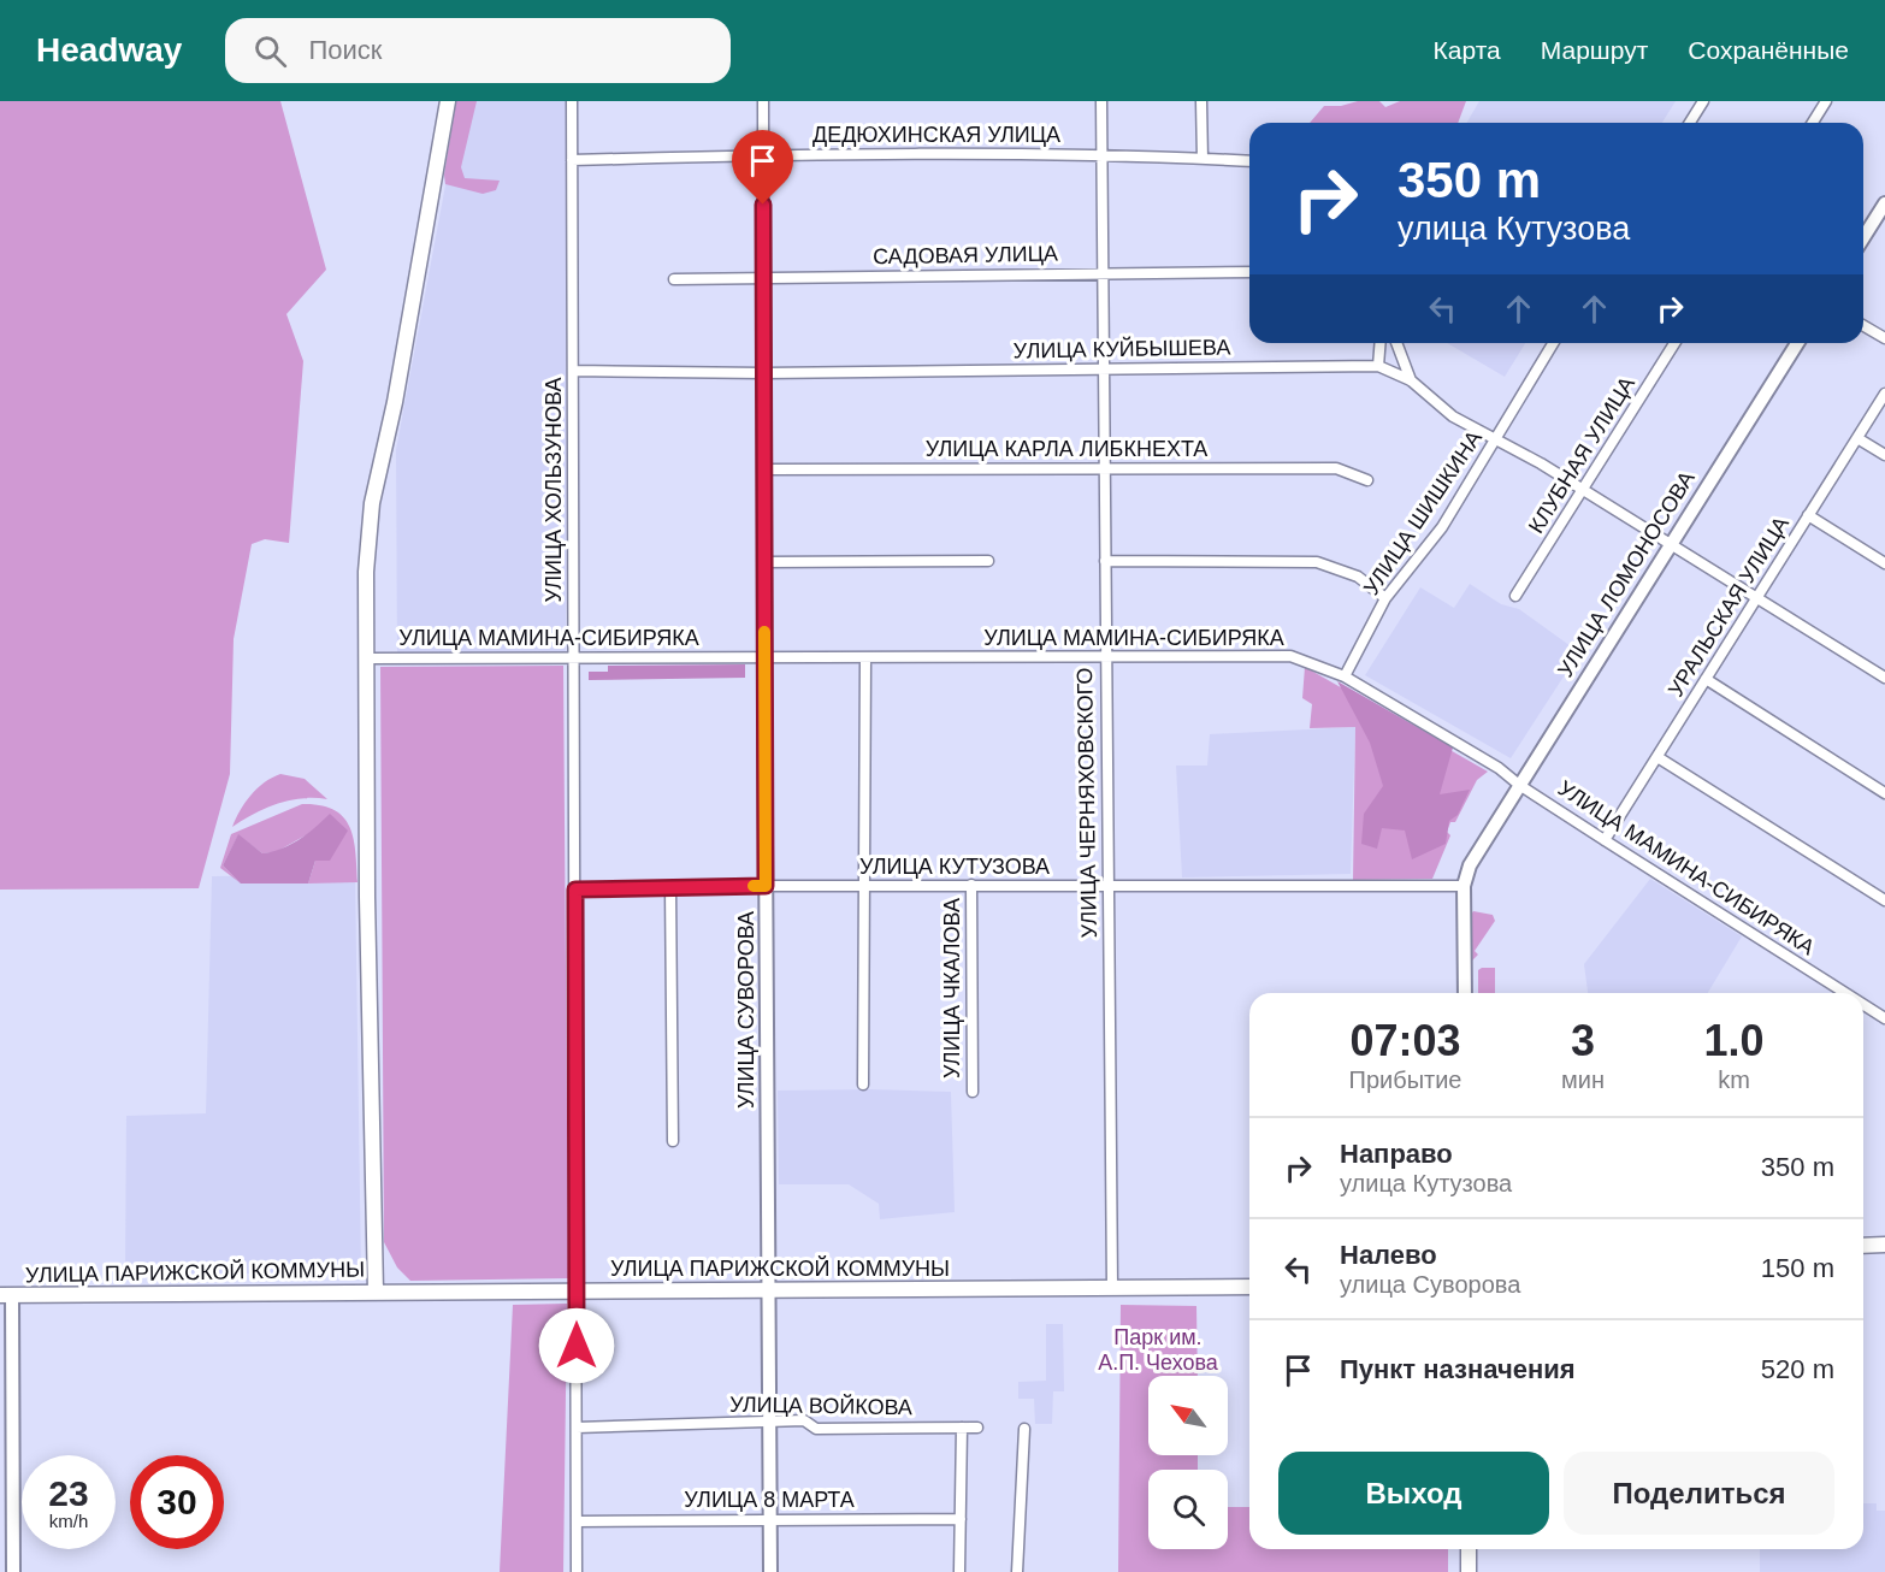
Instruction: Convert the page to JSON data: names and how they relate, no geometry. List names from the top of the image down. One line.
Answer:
{"streets":{"main road":["УЛИЦА ПАРИЖСКОЙ КОММУНЫ"],"street":["ДЕДЮХИНСКАЯ УЛИЦА","САДОВАЯ УЛИЦА","УЛИЦА КУЙБЫШЕВА","УЛИЦА КАРЛА ЛИБКНЕХТА","КЛУБНАЯ УЛИЦА","УЛИЦА ХОЛЬЗУНОВА","УЛИЦА ШИШКИНА","УЛИЦА ЛОМОНОСОВА","УРАЛЬСКАЯ УЛИЦА","УЛИЦА МАМИНА-СИБИРЯКА","УЛИЦА ЧЕРНЯХОВСКОГО","УЛИЦА КУТУЗОВА","УЛИЦА ЧКАЛОВА","УЛИЦА СУВОРОВА","УЛИЦА ВОЙКОВА","УЛИЦА 8 МАРТА"]},"crossings":[["ДЕДЮХИНСКАЯ УЛИЦА","УЛИЦА ХОЛЬЗУНОВА"],["ДЕДЮХИНСКАЯ УЛИЦА","УЛИЦА ЧЕРНЯХОВСКОГО"],["ДЕДЮХИНСКАЯ УЛИЦА","УЛИЦА СУВОРОВА"],["САДОВАЯ УЛИЦА","УЛИЦА ЧЕРНЯХОВСКОГО"],["САДОВАЯ УЛИЦА","УЛИЦА СУВОРОВА"],["УЛИЦА КУЙБЫШЕВА","КЛУБНАЯ УЛИЦА"],["УЛИЦА КУЙБЫШЕВА","УЛИЦА ХОЛЬЗУНОВА"],["УЛИЦА КУЙБЫШЕВА","УЛИЦА ШИШКИНА"],["УЛИЦА КУЙБЫШЕВА","УЛИЦА ЛОМОНОСОВА"],["УЛИЦА КУЙБЫШЕВА","УРАЛЬСКАЯ УЛИЦА"],["УЛИЦА КУЙБЫШЕВА","УЛИЦА ЧЕРНЯХОВСКОГО"],["УЛИЦА КУЙБЫШЕВА","УЛИЦА СУВОРОВА"],["УЛИЦА КАРЛА ЛИБКНЕХТА","УЛИЦА ЧЕРНЯХОВСКОГО"],["УЛИЦА КАРЛА ЛИБКНЕХТА","УЛИЦА СУВОРОВА"],["УЛИЦА ХОЛЬЗУНОВА","УЛИЦА МАМИНА-СИБИРЯКА"],["УЛИЦА ХОЛЬЗУНОВА","УЛИЦА КУТУЗОВА"],["УЛИЦА ХОЛЬЗУНОВА","УЛИЦА ПАРИЖСКОЙ КОММУНЫ"],["УЛИЦА ХОЛЬЗУНОВА","УЛИЦА ВОЙКОВА"],["УЛИЦА ХОЛЬЗУНОВА","УЛИЦА 8 МАРТА"],["УЛИЦА ШИШКИНА","УЛИЦА МАМИНА-СИБИРЯКА"],["УЛИЦА ЛОМОНОСОВА","УЛИЦА МАМИНА-СИБИРЯКА"],["УЛИЦА ЛОМОНОСОВА","УЛИЦА КУТУЗОВА"],["УРАЛЬСКАЯ УЛИЦА","УЛИЦА МАМИНА-СИБИРЯКА"],["УЛИЦА МАМИНА-СИБИРЯКА","УЛИЦА ЧЕРНЯХОВСКОГО"],["УЛИЦА МАМИНА-СИБИРЯКА","УЛИЦА СУВОРОВА"],["УЛИЦА ЧЕРНЯХОВСКОГО","УЛИЦА КУТУЗОВА"],["УЛИЦА ЧЕРНЯХОВСКОГО","УЛИЦА ПАРИЖСКОЙ КОММУНЫ"],["УЛИЦА КУТУЗОВА","УЛИЦА ЧКАЛОВА"],["УЛИЦА КУТУЗОВА","УЛИЦА СУВОРОВА"],["УЛИЦА СУВОРОВА","УЛИЦА ПАРИЖСКОЙ КОММУНЫ"],["УЛИЦА СУВОРОВА","УЛИЦА ВОЙКОВА"],["УЛИЦА СУВОРОВА","УЛИЦА 8 МАРТА"]],"parks":["Парк им. А.П. Чехова"],"north":"top left","page":{"header":"Headway","search":"Поиск","nav":["Карта","Маршрут","Сохранённые"],"turn":["350 m","улица Кутузова"],"eta":["07:03","Прибытие","3","мин","1.0","km"],"list":[{"name":"Направо","note":"улица Кутузова","value":"350 m"},{"name":"Налево","note":"улица Суворова","value":"150 m"},{"name":"Пункт назначения","value":"520 m"}],"buttons":["Выход","Поделиться"],"speed":"23 km/h","limit":"30"}}
